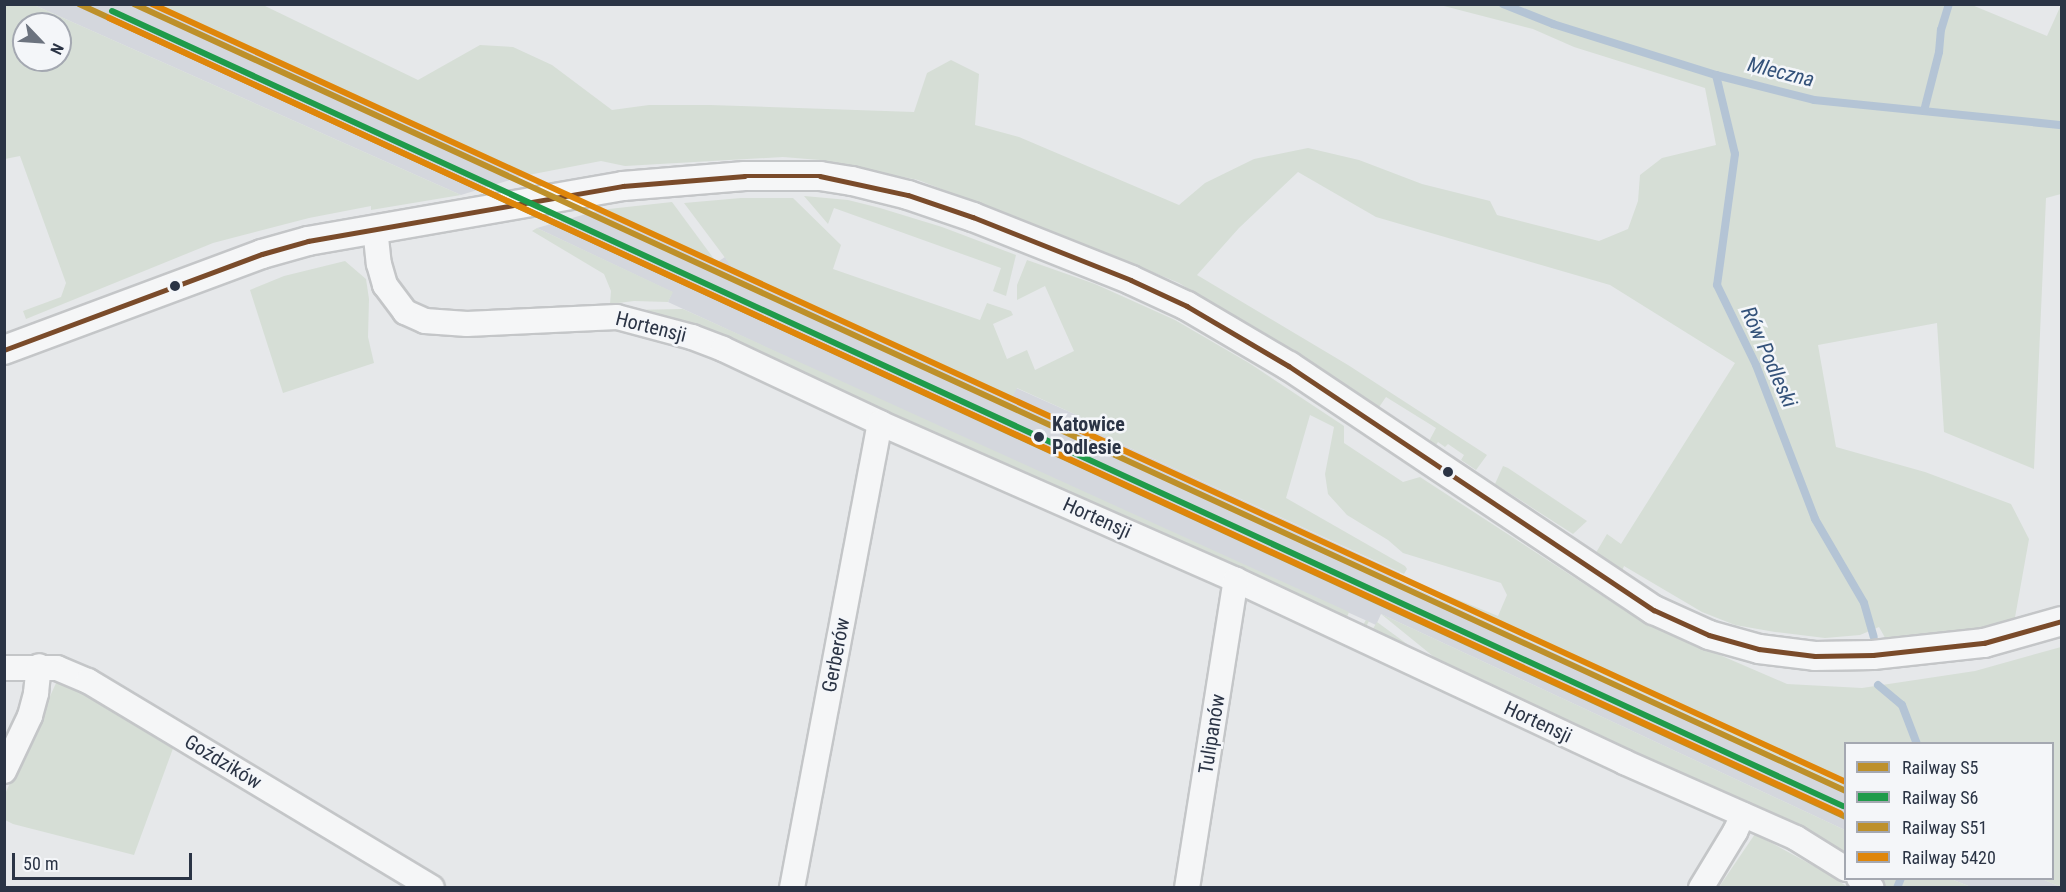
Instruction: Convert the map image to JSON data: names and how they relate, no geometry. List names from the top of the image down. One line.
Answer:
{"streets":{"street":["Hortensji","Gerberów","Tulipanów","Goździków"]},"crossings":[["Hortensji","Gerberów"],["Hortensji","Tulipanów"]],"water":["Mleczna","Rów Podleski"],"places":["Katowice Podlesie"],"lines":["rail line S5","rail line S51","rail line S6","rail line 5420"],"legend":["Railway S5","Railway S6","Railway S51","Railway 5420"],"scale_bar":"50 m","north":"bottom right"}
